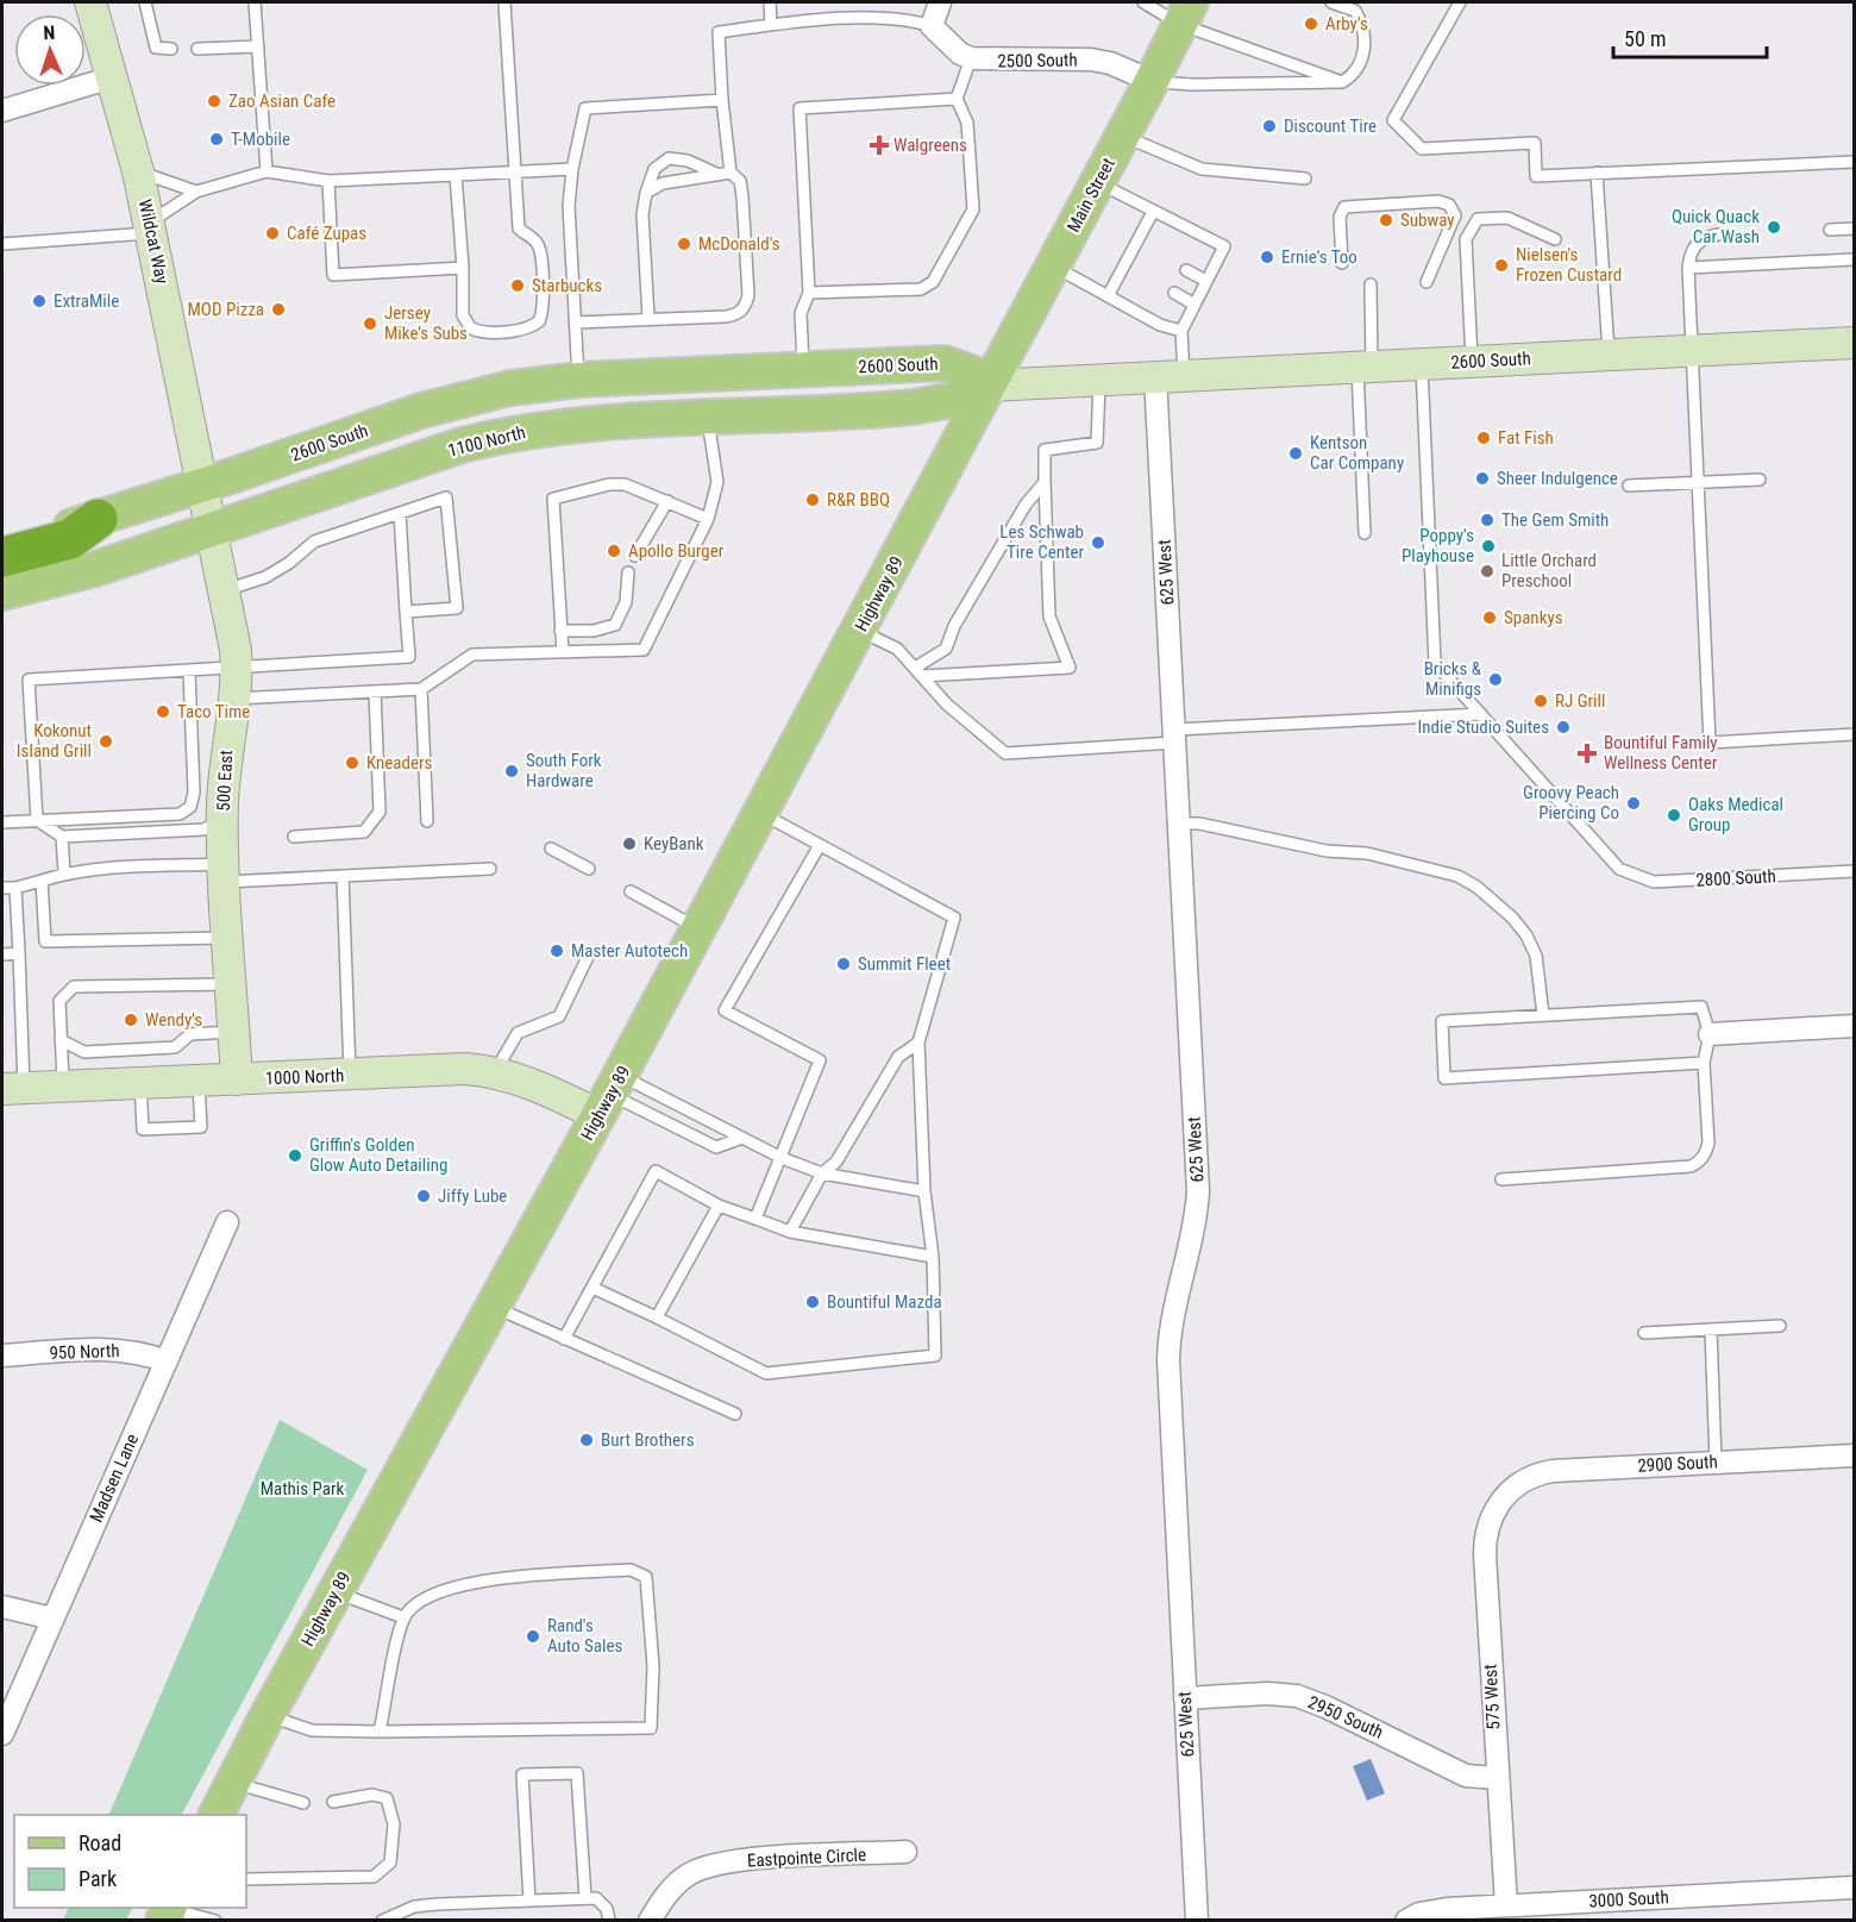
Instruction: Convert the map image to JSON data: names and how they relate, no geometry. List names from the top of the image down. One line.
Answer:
{"streets":{"main road":["Main Street","2600 South","1100 North","Highway 89"],"street":["2500 South","Wildcat Way","625 West","500 East","1000 North","950 North","2900 South","Madsen Lane","575 West","2950 South","Eastpointe Circle","3000 South"],"lane":["2800 South"]},"crossings":[["2500 South","Main Street"],["Main Street","2600 South"],["Main Street","1100 North"],["Main Street","Highway 89"],["Wildcat Way","2600 South"],["Wildcat Way","500 East"],["2600 South","1100 North"],["2600 South","625 West"],["2600 South","Highway 89"],["2600 South","500 East"],["1100 North","Highway 89"],["1100 North","500 East"],["625 West","2950 South"],["Highway 89","1000 North"],["500 East","1000 North"],["950 North","Madsen Lane"],["2900 South","575 West"],["575 West","2950 South"],["575 West","3000 South"]],"parks":["Mathis Park"],"places":{"other":["Arby's","Zao Asian Cafe","Discount Tire","T-Mobile","Subway","Quick Quack Car Wash","Café Zupas","McDonald's","Ernie's Too","Nielsen's Frozen Custard","Starbucks","ExtraMile","MOD Pizza","Jersey Mike's Subs","Fat Fish","Kentson Car Company","Sheer Indulgence","R&R BBQ","The Gem Smith","Les Schwab Tire Center","Poppy's Playhouse","Apollo Burger","Little Orchard Preschool","Spankys","Bricks & Minifigs","RJ Grill","Taco Time","Indie Studio Suites","Kokonut Island Grill","Kneaders","South Fork Hardware","Groovy Peach Piercing Co","Oaks Medical Group","KeyBank","Master Autotech","Summit Fleet","Wendy's","Griffin's Golden Glow Auto Detailing","Jiffy Lube","Bountiful Mazda","Burt Brothers","Rand's Auto Sales"],"health":["Walgreens","Bountiful Family Wellness Center"]},"legend":["Road","Park"],"scale_bar":"50 m","north":"top"}
